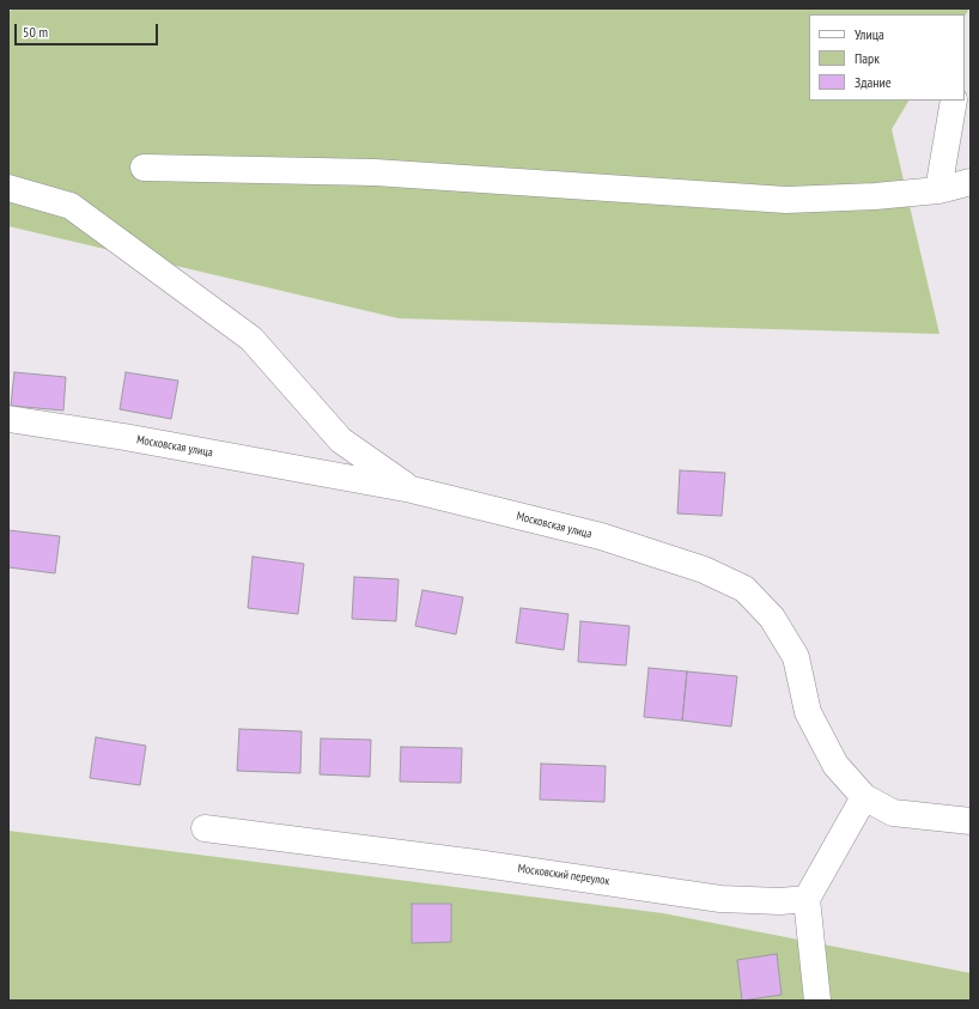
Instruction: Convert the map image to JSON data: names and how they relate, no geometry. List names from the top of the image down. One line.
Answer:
{"streets":{"street":["Московская улица","Московский переулок"]},"legend":["Улица","Парк","Здание"],"scale_bar":"50 m"}
